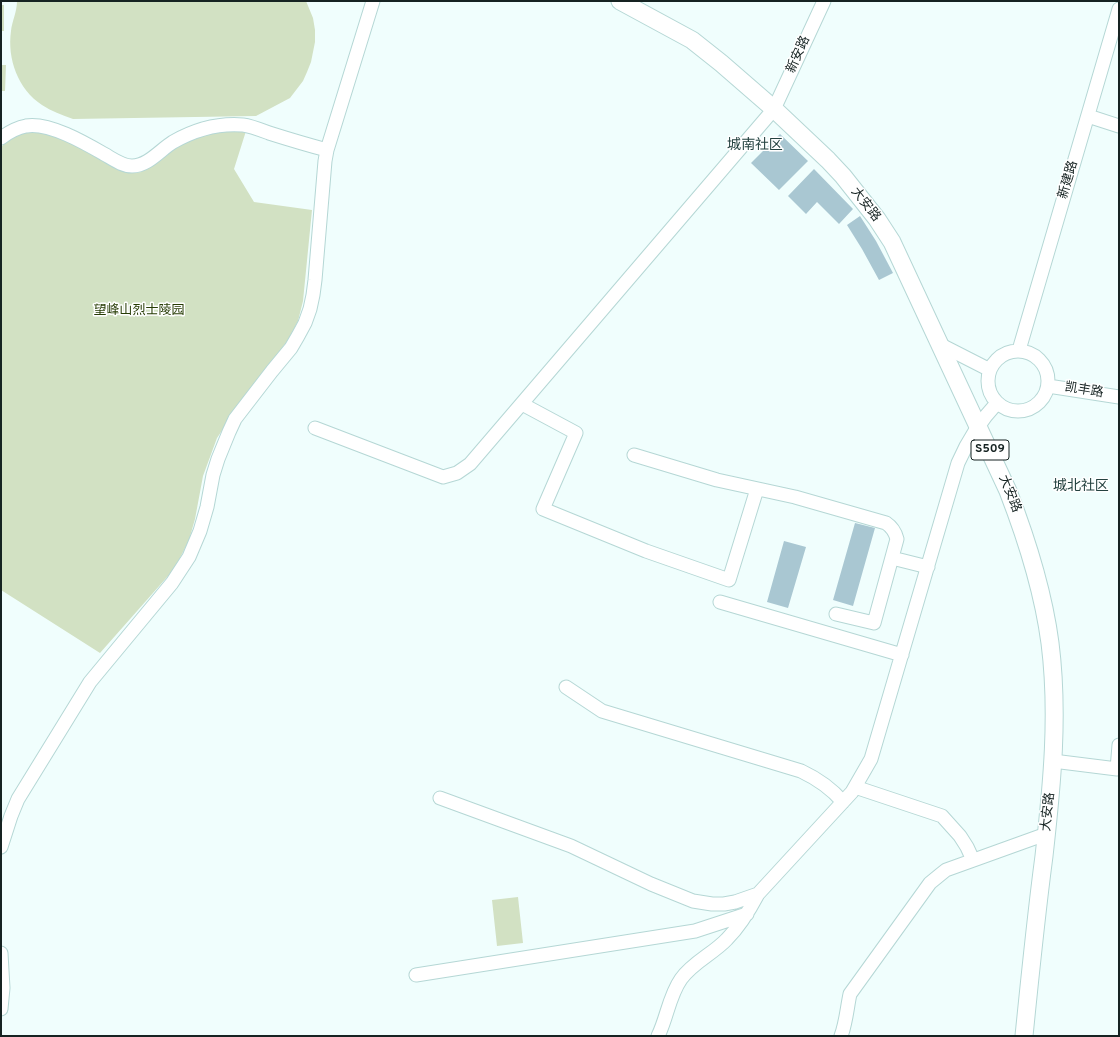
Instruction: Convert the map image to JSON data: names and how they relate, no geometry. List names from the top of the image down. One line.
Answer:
{"streets":{"main road":["大安路","S509"],"street":["新安路","新建路","凯丰路"]},"crossings":[["新安路","大安路"],["新建路","凯丰路"]],"districts":["城南社区","城北社区"],"parks":["望峰山烈士陵园"]}
